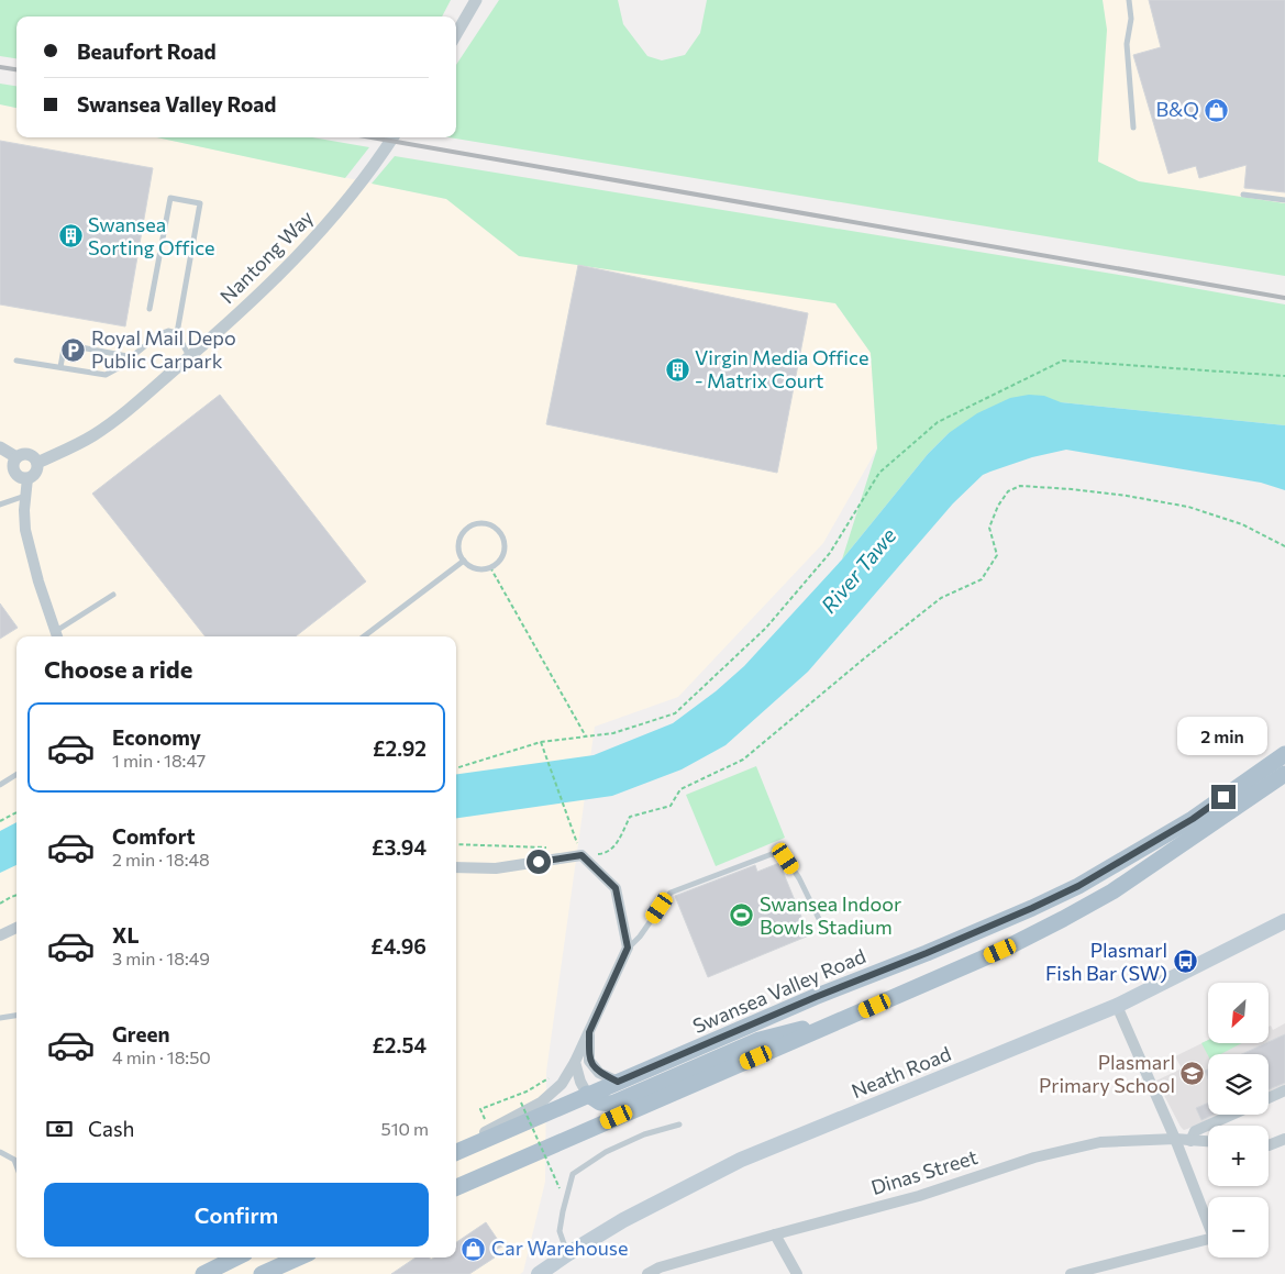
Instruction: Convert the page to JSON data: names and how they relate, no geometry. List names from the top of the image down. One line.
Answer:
{"streets":{"main road":["Swansea Valley Road","Neath Road"],"street":["Nantong Way","Dinas Street"]},"water":["River Tawe"],"places":{"shop":["B&Q","Car Warehouse"],"building":["Swansea Sorting Office","Virgin Media Office - Matrix Court"],"parking":["Royal Mail Depo Public Carpark"],"sports":["Swansea Indoor Bowls Stadium"],"bus stop":["Plasmarl Fish Bar (SW)"],"school or university":["Plasmarl Primary School"]},"north":"bottom left","page":{"banner":["Beaufort Road","Swansea Valley Road"],"heading":"Choose a ride","list":[{"name":"Economy","note":"1 min · 18:47","value":"£2.92"},{"name":"Comfort","note":"2 min · 18:48","value":"£3.94"},{"name":"XL","note":"3 min · 18:49","value":"£4.96"},{"name":"Green","note":"4 min · 18:50","value":"£2.54"}],"bubble":"2 min","map_buttons":["+","−"],"pay":["Cash","510 m"],"buttons":"Confirm"}}
